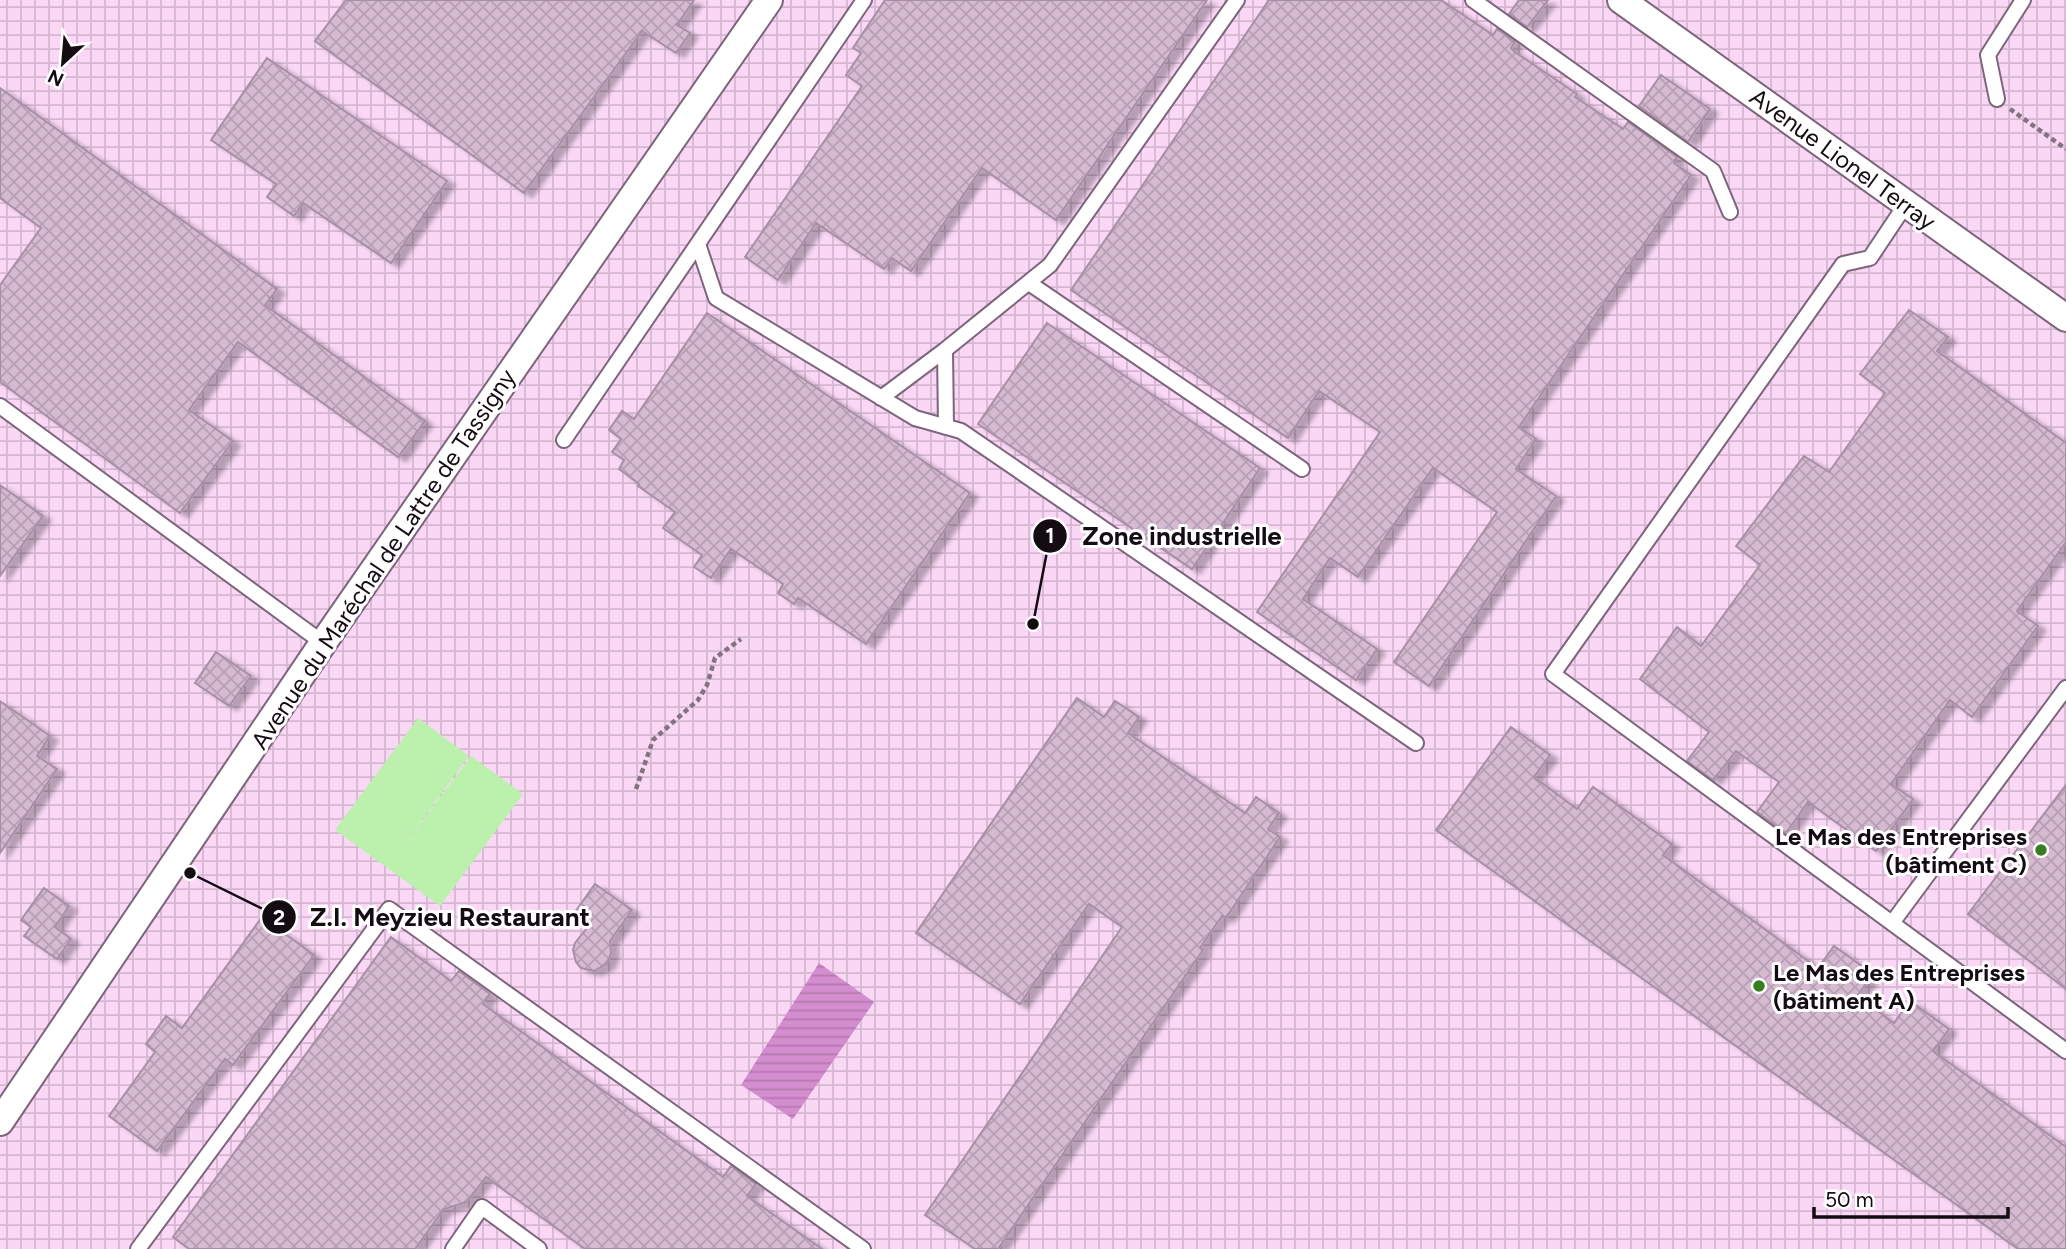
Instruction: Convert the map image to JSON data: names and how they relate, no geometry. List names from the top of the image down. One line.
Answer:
{"streets":{"street":["Avenue Lionel Terray","Avenue du Maréchal de Lattre de Tassigny"]},"places":["Zone industrielle","Le Mas des Entreprises (bâtiment C)","Z.I. Meyzieu Restaurant","Le Mas des Entreprises (bâtiment A)"],"scale_bar":"50 m","north":"bottom left"}
